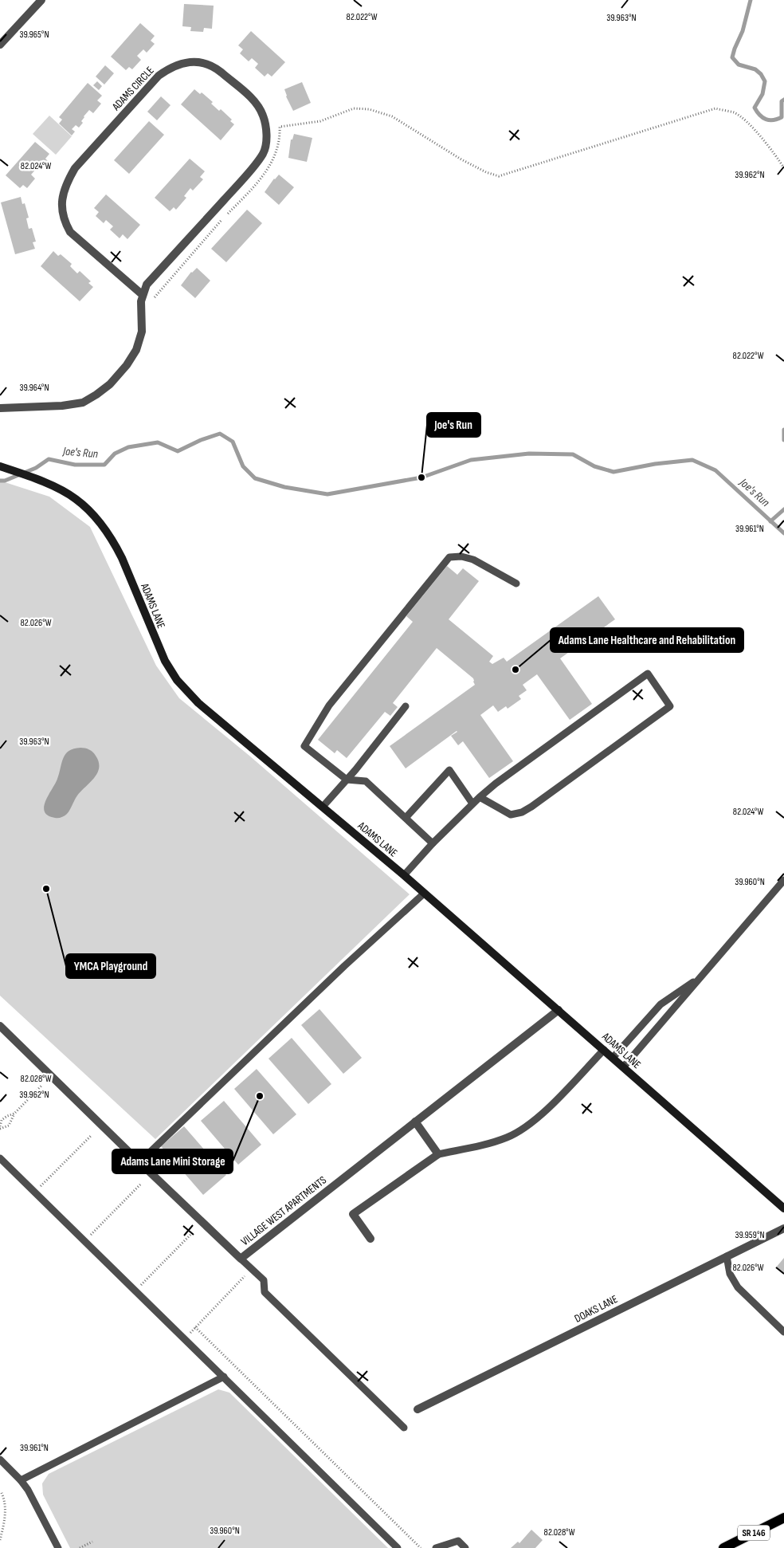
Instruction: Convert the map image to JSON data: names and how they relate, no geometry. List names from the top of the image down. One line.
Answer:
{"streets":{"main road":["SR 146"],"street":["ADAMS CIRCLE","ADAMS LANE","VILLAGE WEST APARTMENTS","DOAKS LANE"]},"crossings":[["ADAMS LANE","VILLAGE WEST APARTMENTS"]],"water":["Joe's Run"],"places":["Joe's Run","Adams Lane Healthcare and Rehabilitation","YMCA Playground","Adams Lane Mini Storage"],"coordinates":["82.022°W","39.963°N","39.965°N","82.024°W","39.962°N","39.964°N","39.961°N","82.026°W","39.960°N","82.028°W","39.959°N"]}
